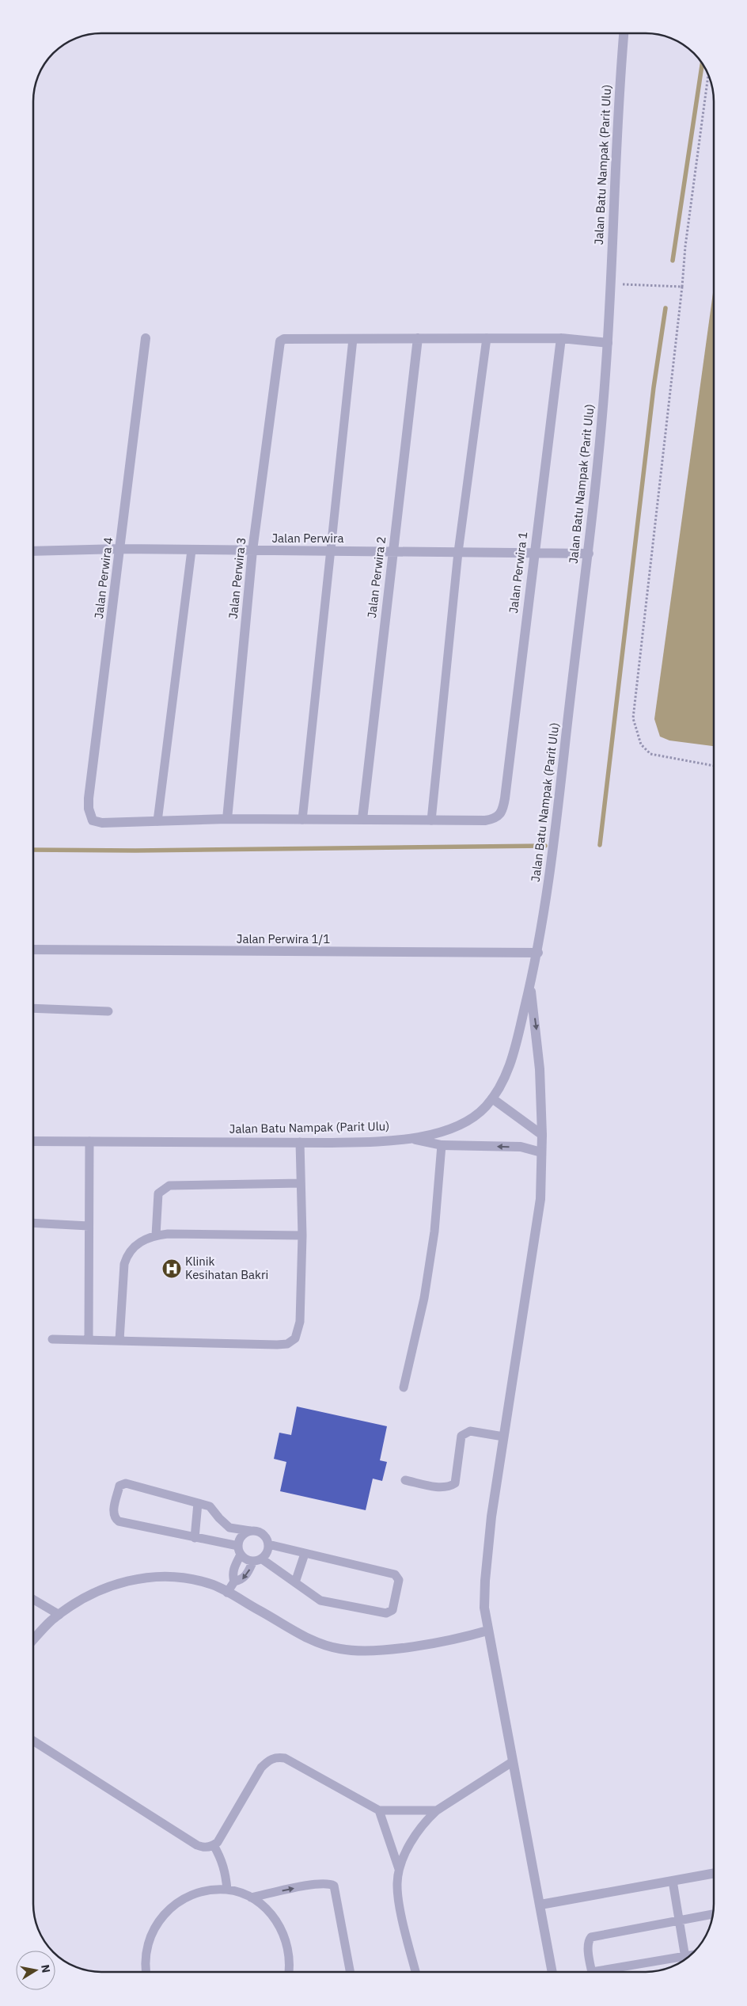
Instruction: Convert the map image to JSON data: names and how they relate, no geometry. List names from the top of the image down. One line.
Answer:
{"streets":{"street":["Jalan Batu Nampak (Parit Ulu)","Jalan Perwira","Jalan Perwira 1","Jalan Perwira 2","Jalan Perwira 4","Jalan Perwira 3","Jalan Perwira 1/1"]},"crossings":[["Jalan Batu Nampak (Parit Ulu)","Jalan Perwira"],["Jalan Batu Nampak (Parit Ulu)","Jalan Perwira 1/1"],["Jalan Perwira","Jalan Perwira 1"],["Jalan Perwira","Jalan Perwira 2"],["Jalan Perwira","Jalan Perwira 4"],["Jalan Perwira","Jalan Perwira 3"]],"places":{"hospital":["Klinik Kesihatan Bakri"]},"north":"right"}
